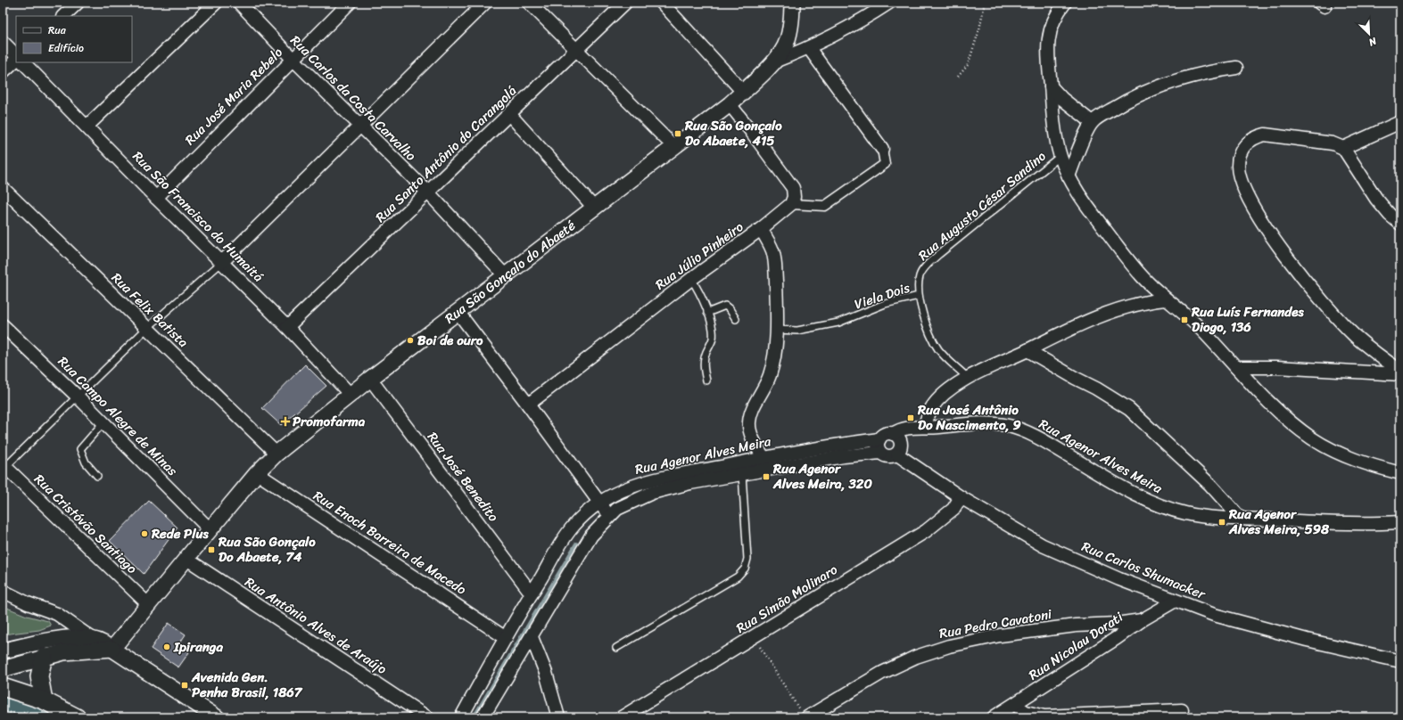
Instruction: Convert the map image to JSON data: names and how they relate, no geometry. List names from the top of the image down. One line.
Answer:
{"streets":{"street":["Rua José Maria Rebelo","Rua Carlos da Costa Carvalho","Rua Santo Antônio do Carangolá","Rua São Francisco do Humaitá","Rua Júlio Pinheiro","Rua São Gonçalo do Abaeté","Rua Felix Batista","Rua Campo Alegre de Minas","Rua Agenor Alves Meira","Rua José Benedito","Rua Cristóvão Santiago","Rua Enoch Barreira de Macedo","Rua Carlos Shumacker","Rua Simão Molinaro","Rua Pedro Cavatoni","Rua Antônio Alves de Araújo","Rua Nicolau Dorati"],"lane":["Rua Augusto César Sandino","Viela Dois"]},"crossings":[["Rua José Maria Rebelo","Rua Carlos da Costa Carvalho"],["Rua José Maria Rebelo","Rua São Francisco do Humaitá"],["Rua Carlos da Costa Carvalho","Rua Santo Antônio do Carangolá"],["Rua Carlos da Costa Carvalho","Rua São Gonçalo do Abaeté"],["Rua Santo Antônio do Carangolá","Rua São Francisco do Humaitá"],["Rua Augusto César Sandino","Viela Dois"],["Rua São Francisco do Humaitá","Rua São Gonçalo do Abaeté"],["Rua São Gonçalo do Abaeté","Rua Felix Batista"],["Rua São Gonçalo do Abaeté","Rua Campo Alegre de Minas"],["Rua São Gonçalo do Abaeté","Rua José Benedito"],["Rua São Gonçalo do Abaeté","Rua Cristóvão Santiago"],["Rua São Gonçalo do Abaeté","Rua Enoch Barreira de Macedo"],["Rua São Gonçalo do Abaeté","Rua Antônio Alves de Araújo"],["Rua Agenor Alves Meira","Rua José Benedito"],["Rua Agenor Alves Meira","Rua Enoch Barreira de Macedo"],["Rua Agenor Alves Meira","Rua Carlos Shumacker"],["Rua Carlos Shumacker","Rua Simão Molinaro"],["Rua Carlos Shumacker","Rua Nicolau Dorati"],["Rua Pedro Cavatoni","Rua Nicolau Dorati"]],"places":{"transit":["Rua São Gonçalo Do Abaete, 415","Rua Luís Fernandes Diogo, 136","Rua José Antônio Do Nascimento, 9","Rua Agenor Alves Meira, 320","Rua Agenor Alves Meira, 598","Rua São Gonçalo Do Abaete, 74","Avenida Gen. Penha Brasil, 1867"],"other":["Boi de ouro","Rede Plus","Ipiranga"],"health":["Promofarma"]},"legend":["Rua","Edifício"],"north":"bottom right"}
